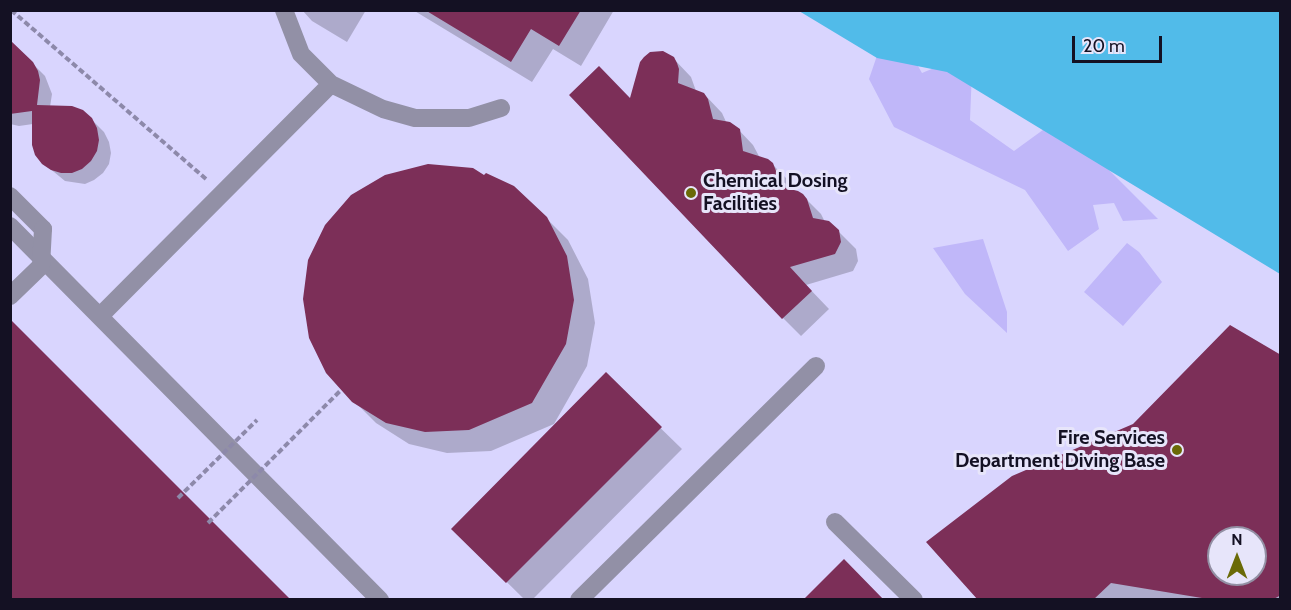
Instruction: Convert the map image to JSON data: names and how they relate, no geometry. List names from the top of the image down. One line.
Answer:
{"places":["Chemical Dosing Facilities","Fire Services Department Diving Base"],"scale_bar":"20 m","north":"top"}
